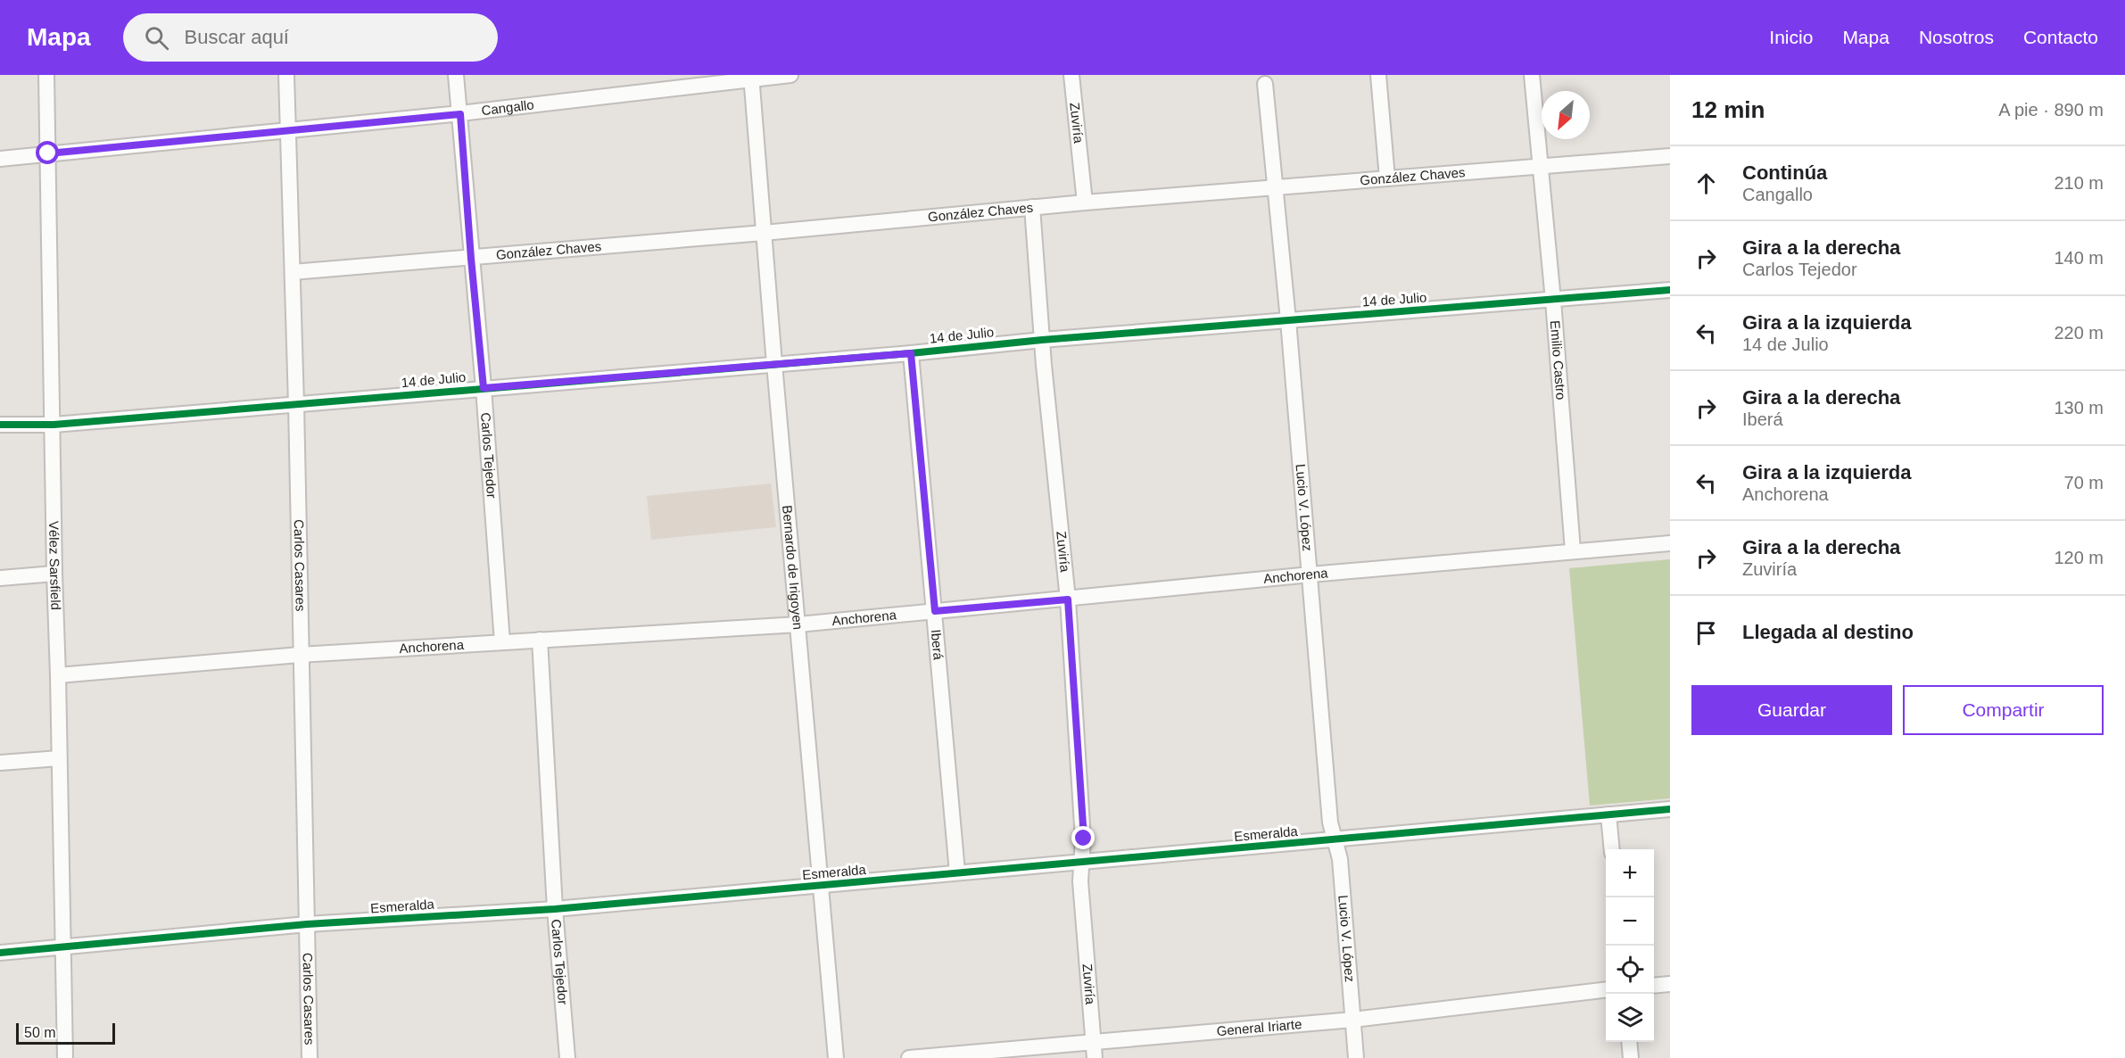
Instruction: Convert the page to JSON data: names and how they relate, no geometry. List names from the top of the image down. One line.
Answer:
{"streets":{"street":["Cangallo","Zuviría","González Chaves","14 de Julio","Emilio Castro","Carlos Tejedor","Lucio V. López","Vélez Sarsfield","Carlos Casares","Bernardo de Irigoyen","Anchorena","Iberá","Esmeralda","General Iriarte"]},"crossings":[["Cangallo","Carlos Tejedor"],["Cangallo","Vélez Sarsfield"],["Cangallo","Carlos Casares"],["Cangallo","Bernardo de Irigoyen"],["Zuviría","González Chaves"],["Zuviría","14 de Julio"],["Zuviría","Anchorena"],["Zuviría","Esmeralda"],["Zuviría","General Iriarte"],["González Chaves","Emilio Castro"],["González Chaves","Carlos Tejedor"],["González Chaves","Lucio V. López"],["González Chaves","Carlos Casares"],["González Chaves","Bernardo de Irigoyen"],["14 de Julio","Emilio Castro"],["14 de Julio","Carlos Tejedor"],["14 de Julio","Lucio V. López"],["14 de Julio","Vélez Sarsfield"],["14 de Julio","Carlos Casares"],["14 de Julio","Bernardo de Irigoyen"],["14 de Julio","Iberá"],["Emilio Castro","Anchorena"],["Carlos Tejedor","Anchorena"],["Carlos Tejedor","Esmeralda"],["Lucio V. López","Anchorena"],["Lucio V. López","Esmeralda"],["Lucio V. López","General Iriarte"],["Vélez Sarsfield","Anchorena"],["Vélez Sarsfield","Esmeralda"],["Carlos Casares","Anchorena"],["Carlos Casares","Esmeralda"],["Bernardo de Irigoyen","Anchorena"],["Bernardo de Irigoyen","Esmeralda"],["Anchorena","Iberá"],["Iberá","Esmeralda"]],"scale_bar":"50 m","north":"bottom left","page":{"header":"Mapa","search":"Buscar aquí","nav":["Inicio","Mapa","Nosotros","Contacto"],"heading":["12 min","A pie · 890 m"],"list":[["Continúa","Cangallo","210 m"],["Gira a la derecha","Carlos Tejedor","140 m"],["Gira a la izquierda","14 de Julio","220 m"],["Gira a la derecha","Iberá","130 m"],["Gira a la izquierda","Anchorena","70 m"],["Gira a la derecha","Zuviría","120 m"],"Llegada al destino"],"buttons":["Guardar","Compartir"],"map_buttons":["+","−"],"scale":"50 m"}}
